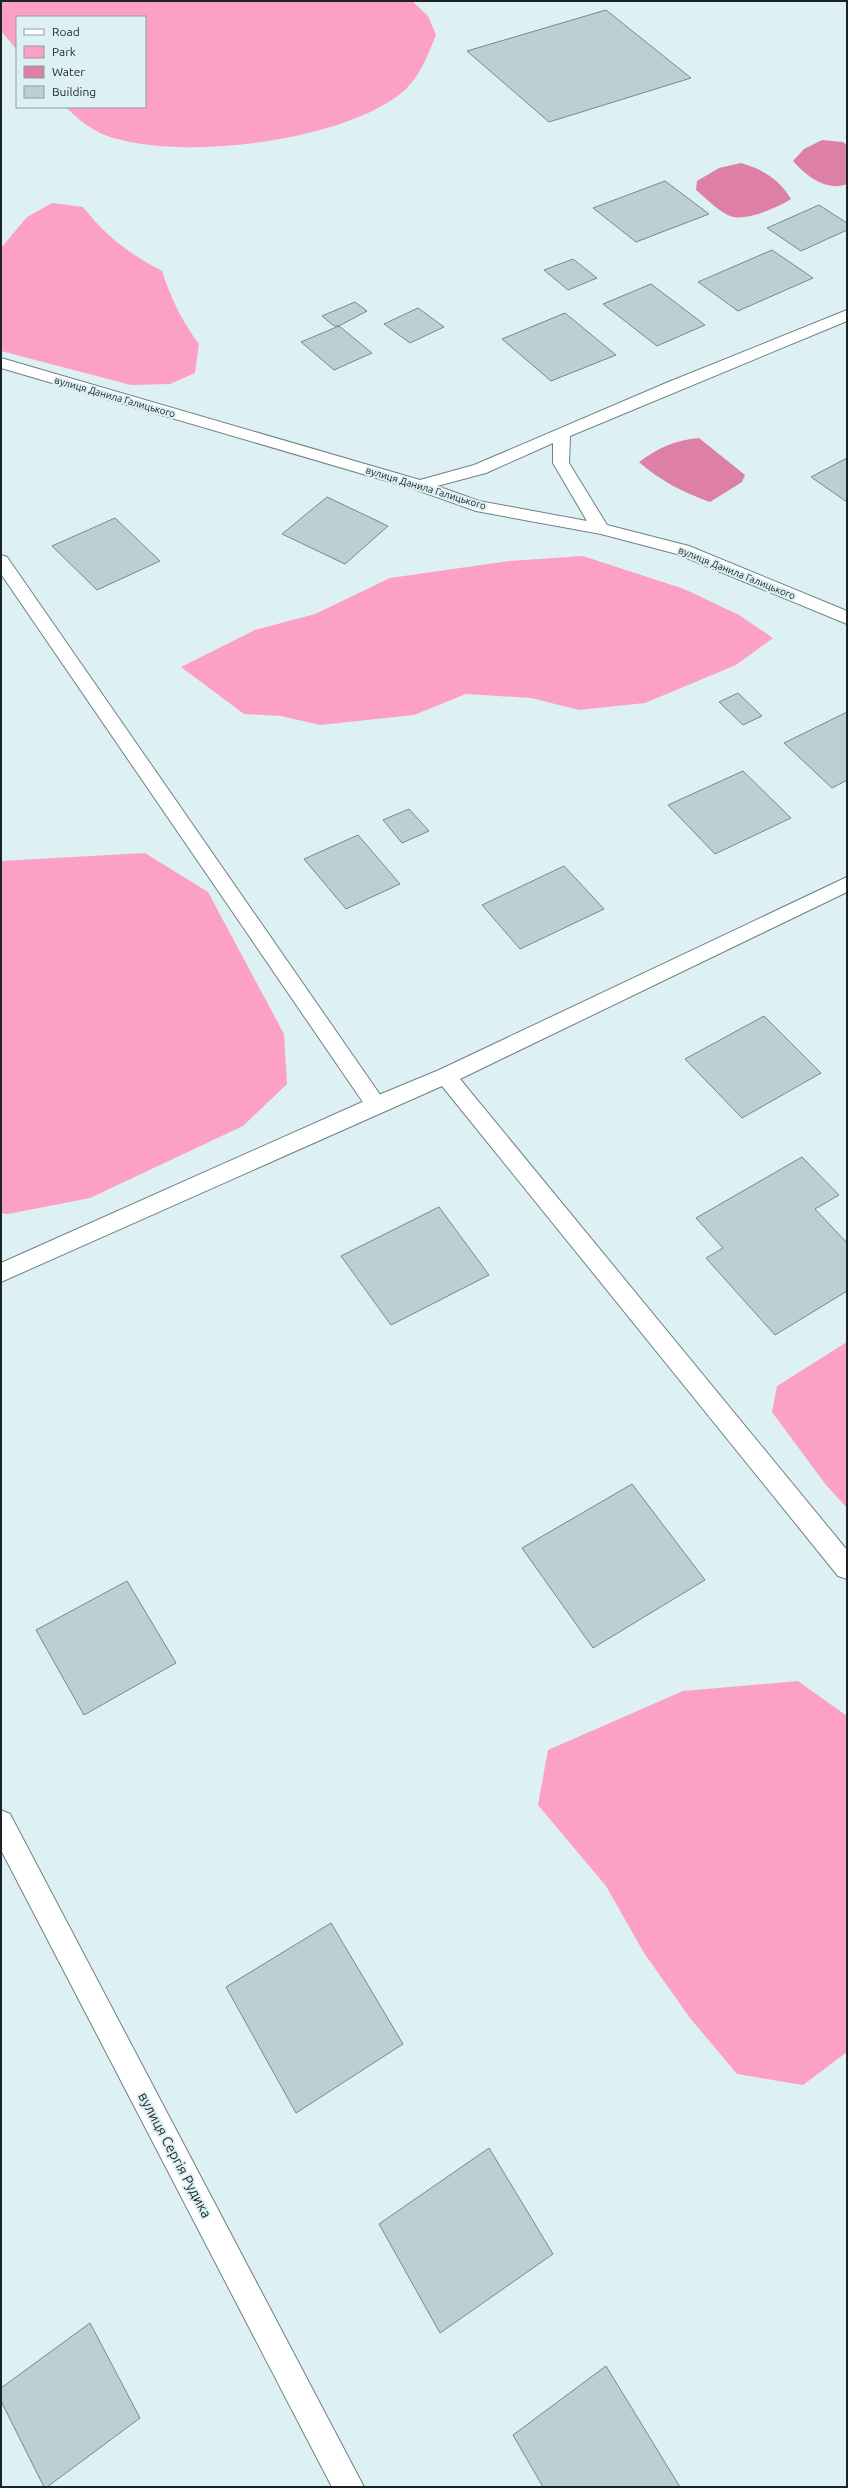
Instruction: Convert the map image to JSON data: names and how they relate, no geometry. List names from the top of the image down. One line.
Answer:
{"streets":{"street":["вулиця Данила Галицького","вулиця Сергія Рудика"]},"legend":["Road","Park","Water","Building"]}
